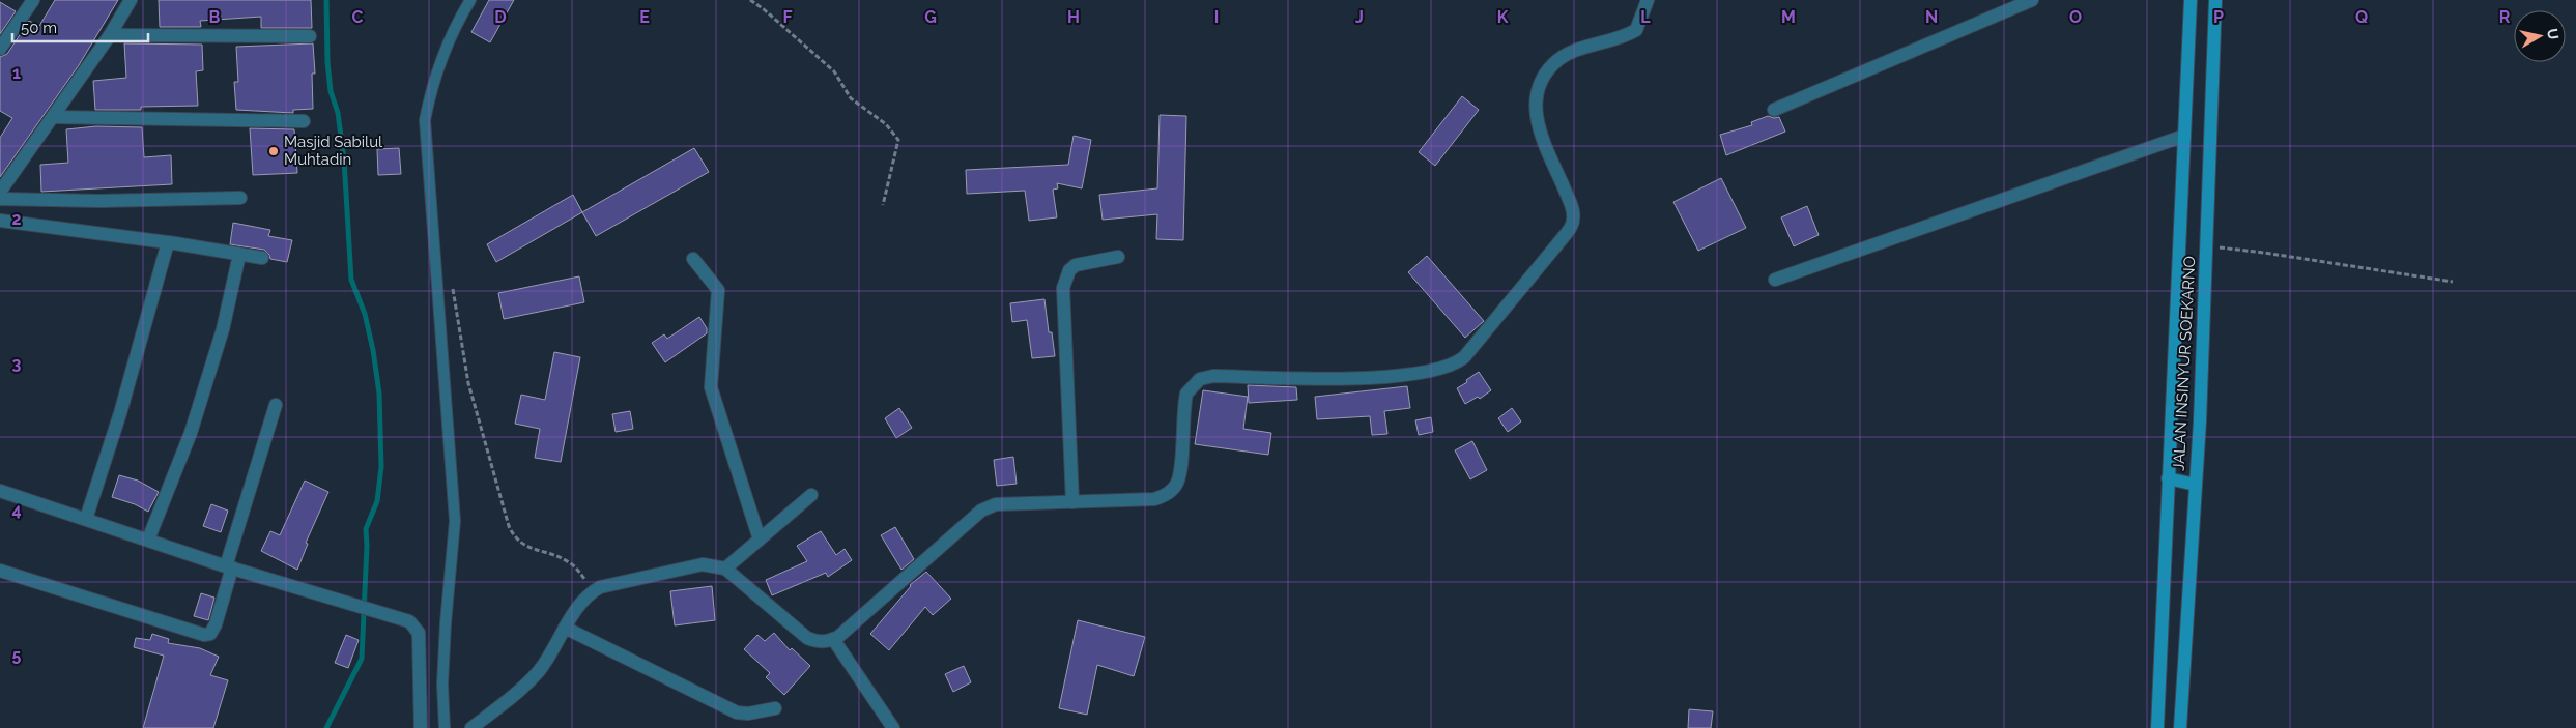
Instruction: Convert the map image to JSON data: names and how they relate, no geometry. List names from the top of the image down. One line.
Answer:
{"streets":{"main road":["JALAN INSINYUR SOEKARNO"]},"places":["Masjid Sabilul Muhtadin"],"scale_bar":"50 m","north":"right","grid":{"columns":["B","C","D","E","F","G","H","I","J","K","L","M","N","O","P","Q","R"],"rows":["1","2","3","4","5"]}}
